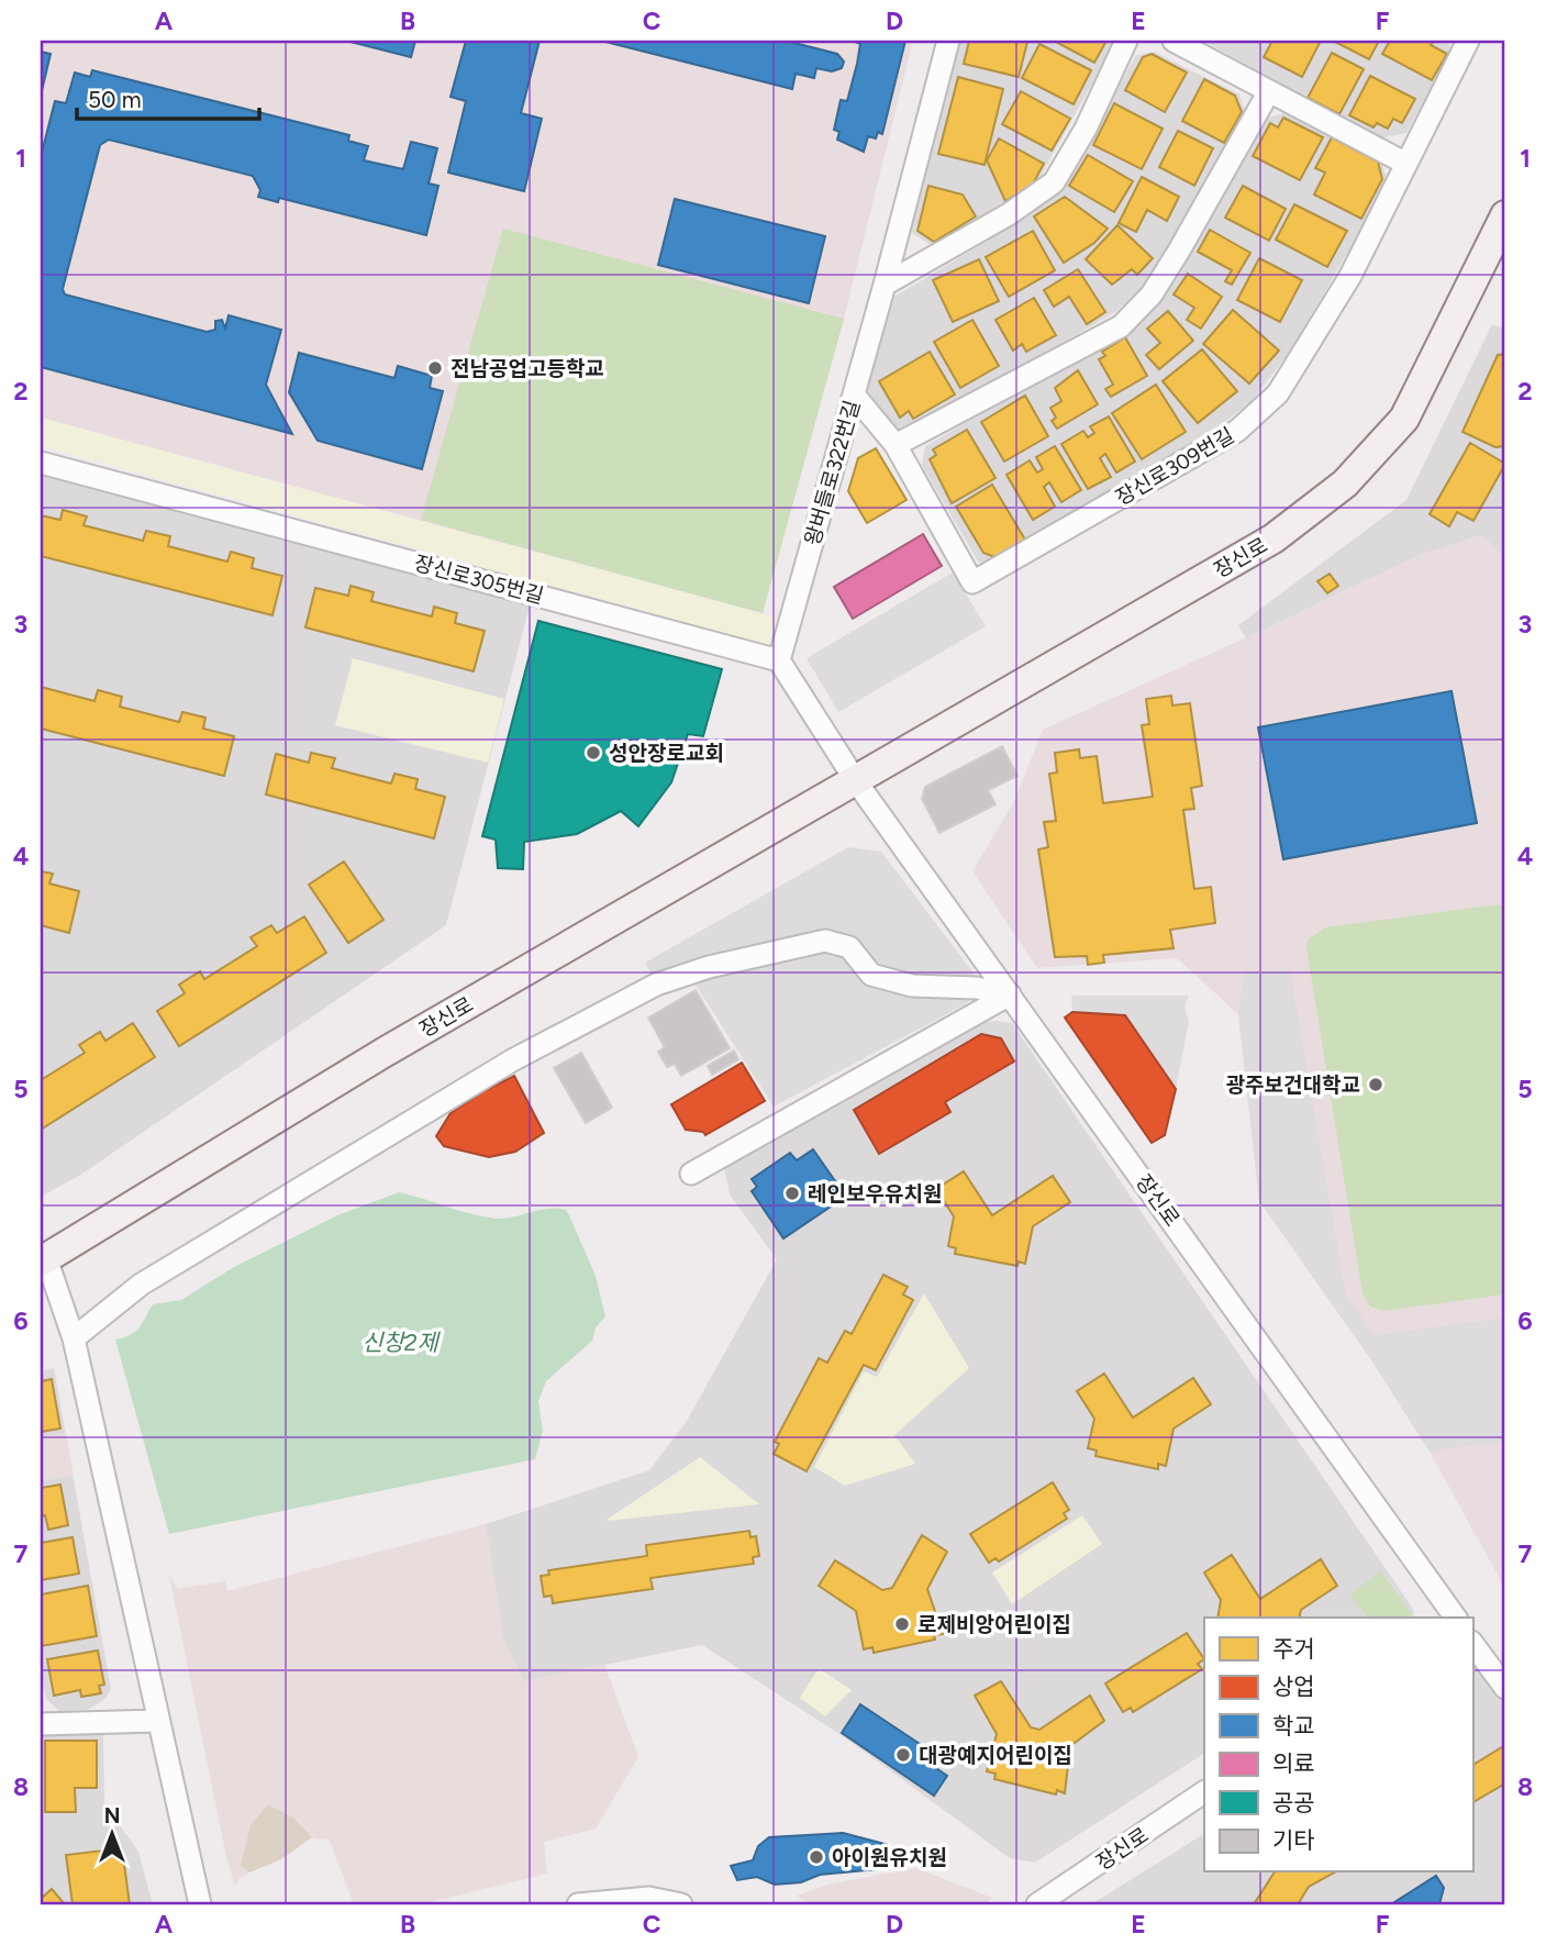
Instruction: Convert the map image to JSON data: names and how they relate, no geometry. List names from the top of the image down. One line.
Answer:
{"streets":{"main road":["장신로"],"street":["장신로309번길","왕버들로322번길","장신로305번길"]},"crossings":[["장신로309번길","왕버들로322번길"],["왕버들로322번길","장신로305번길"]],"water":["신창2제"],"places":["전남공업고등학교","성안장로교회","광주보건대학교","레인보우유치원","로제비앙어린이집","대광예지어린이집","아이원유치원"],"legend":["주거","상업","학교","의료","공공","기타"],"scale_bar":"50 m","north":"top","grid":{"columns":["A","B","C","D","E","F"],"rows":["1","2","3","4","5","6","7","8"]}}
